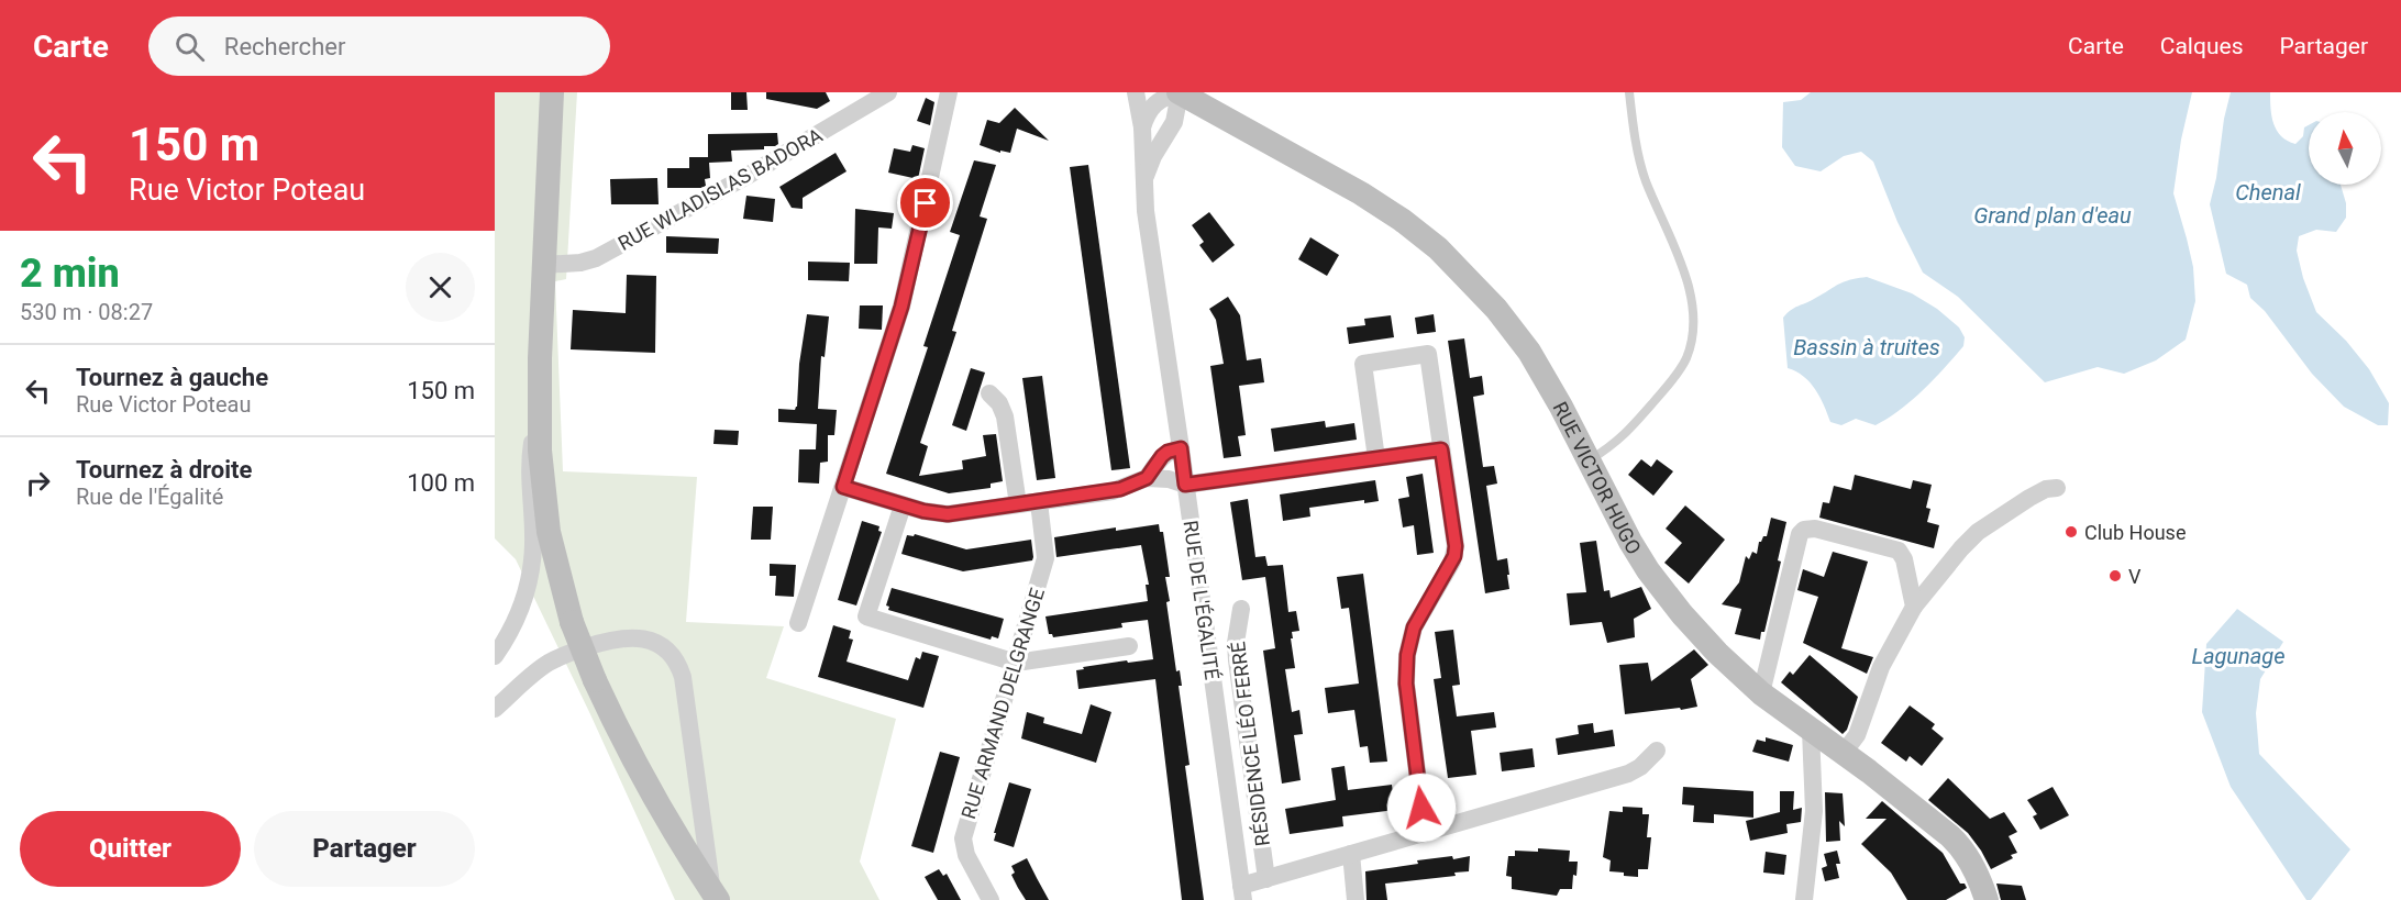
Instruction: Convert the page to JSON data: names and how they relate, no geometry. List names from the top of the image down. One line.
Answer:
{"streets":{"street":["RUE WLADISLAS BADORA","RUE VICTOR HUGO","RUE DE L'ÉGALITÉ","RUE ARMAND DELGRANGE","RÉSIDENCE LÉO FERRÉ"]},"crossings":[["RUE VICTOR HUGO","RUE DE L'ÉGALITÉ"]],"water":["Chenal","Grand plan d'eau","Bassin à truites","Lagunage"],"places":["Club House","V"],"north":"top","page":{"header":"Carte","search":"Rechercher","nav":["Carte","Calques","Partager"],"turn":["150 m","Rue Victor Poteau"],"heading":["2 min","530 m · 08:27"],"list":[{"name":"Tournez à gauche","note":"Rue Victor Poteau","value":"150 m"},{"name":"Tournez à droite","note":"Rue de l'Égalité","value":"100 m"}],"buttons":["Quitter","Partager"]}}
